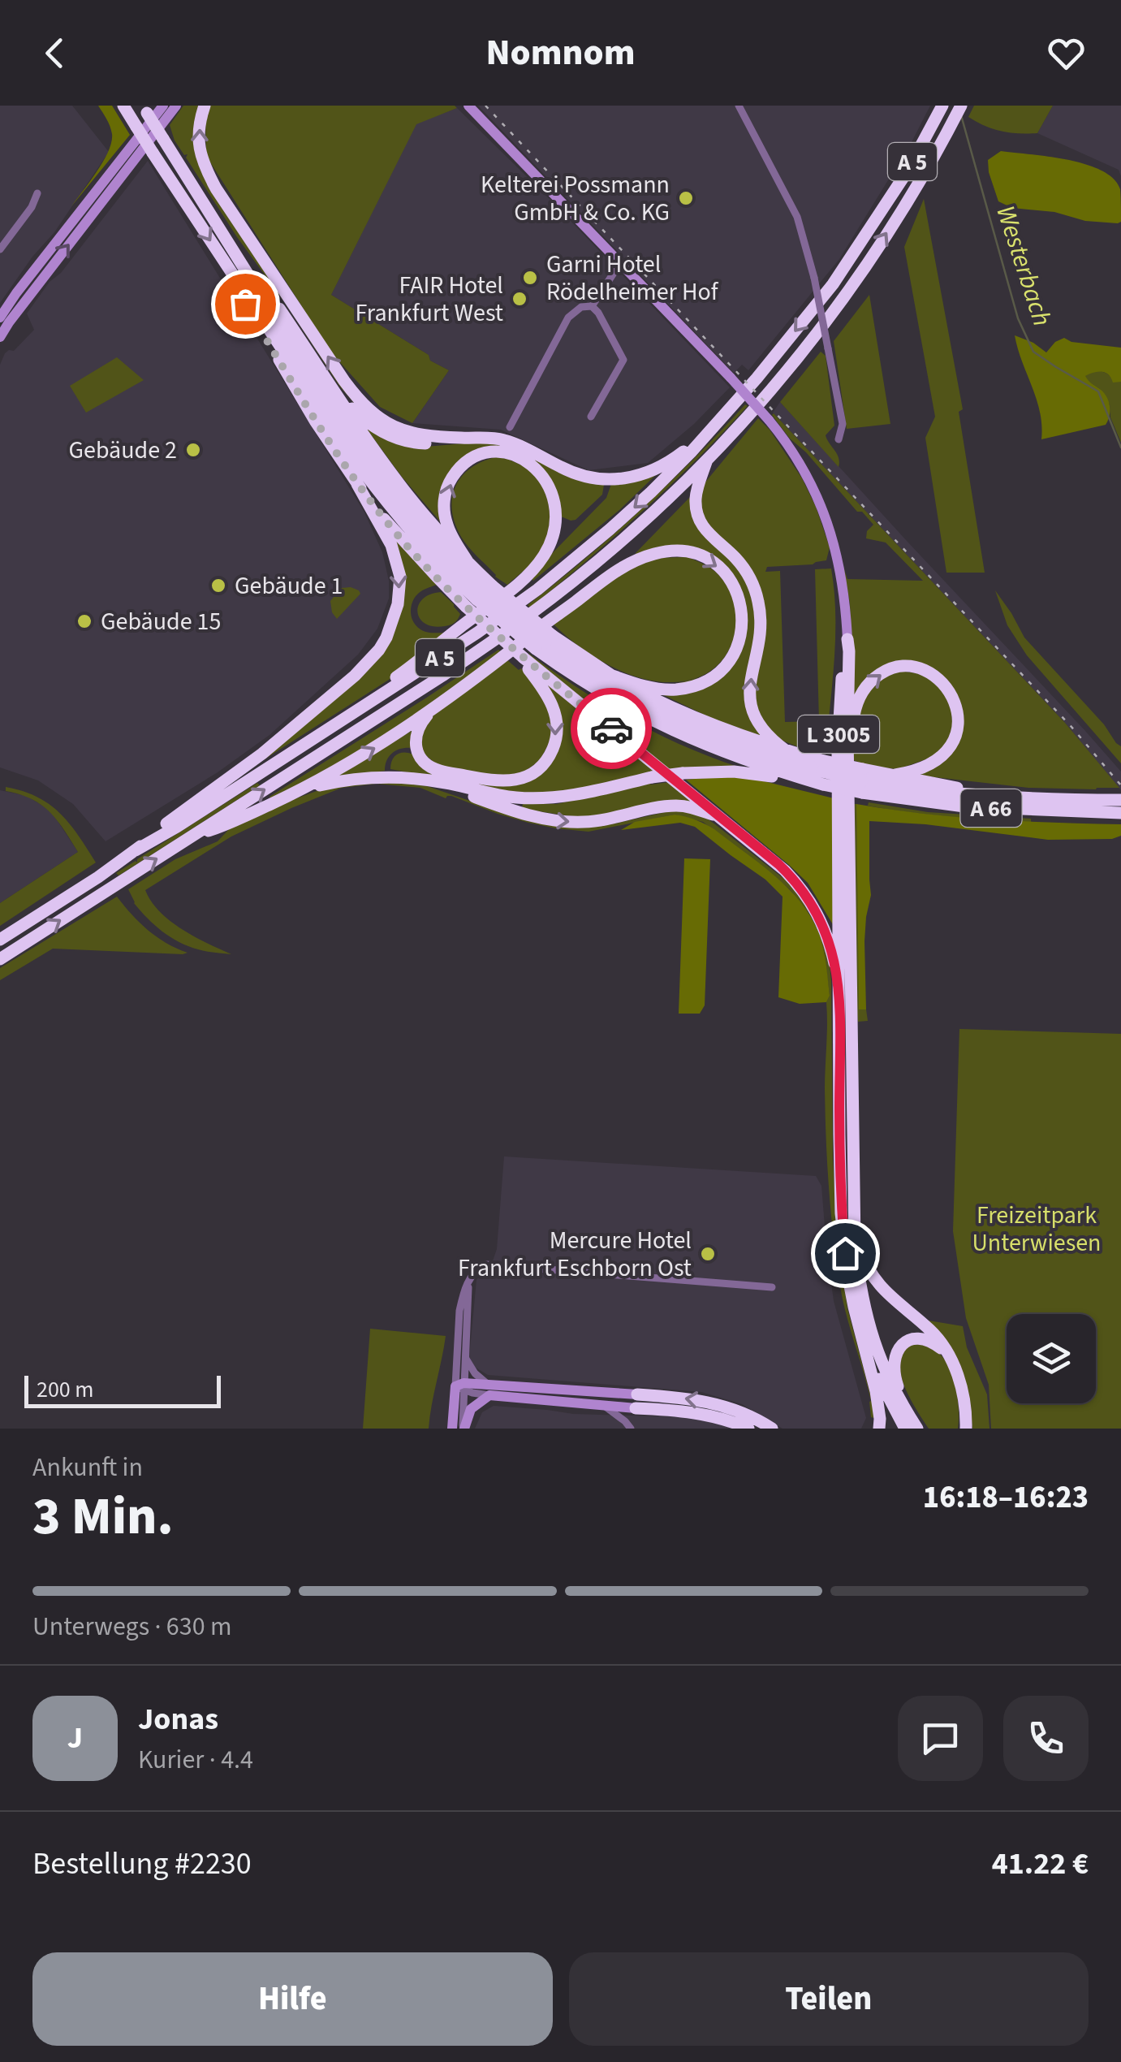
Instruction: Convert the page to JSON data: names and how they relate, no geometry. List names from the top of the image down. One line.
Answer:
{"streets":{"highway":["A 5","L 3005","A 66"]},"water":["Westerbach"],"parks":["Freizeitpark Unterwiesen"],"places":["Kelterei Possmann GmbH & Co. KG","Garni Hotel Rödelheimer Hof","FAIR Hotel Frankfurt West","Gebäude 2","Gebäude 1","Gebäude 15","Mercure Hotel Frankfurt Eschborn Ost"],"scale_bar":"200 m","page":{"header":"Nomnom","scale":"200 m","heading":["3 Min.","Ankunft in","16:18–16:23"],"panel":["Jonas","Kurier · 4.4","Bestellung #2230","41.22 €"],"bar":"Unterwegs · 630 m","round":"J","buttons":["Hilfe","Teilen"]}}
